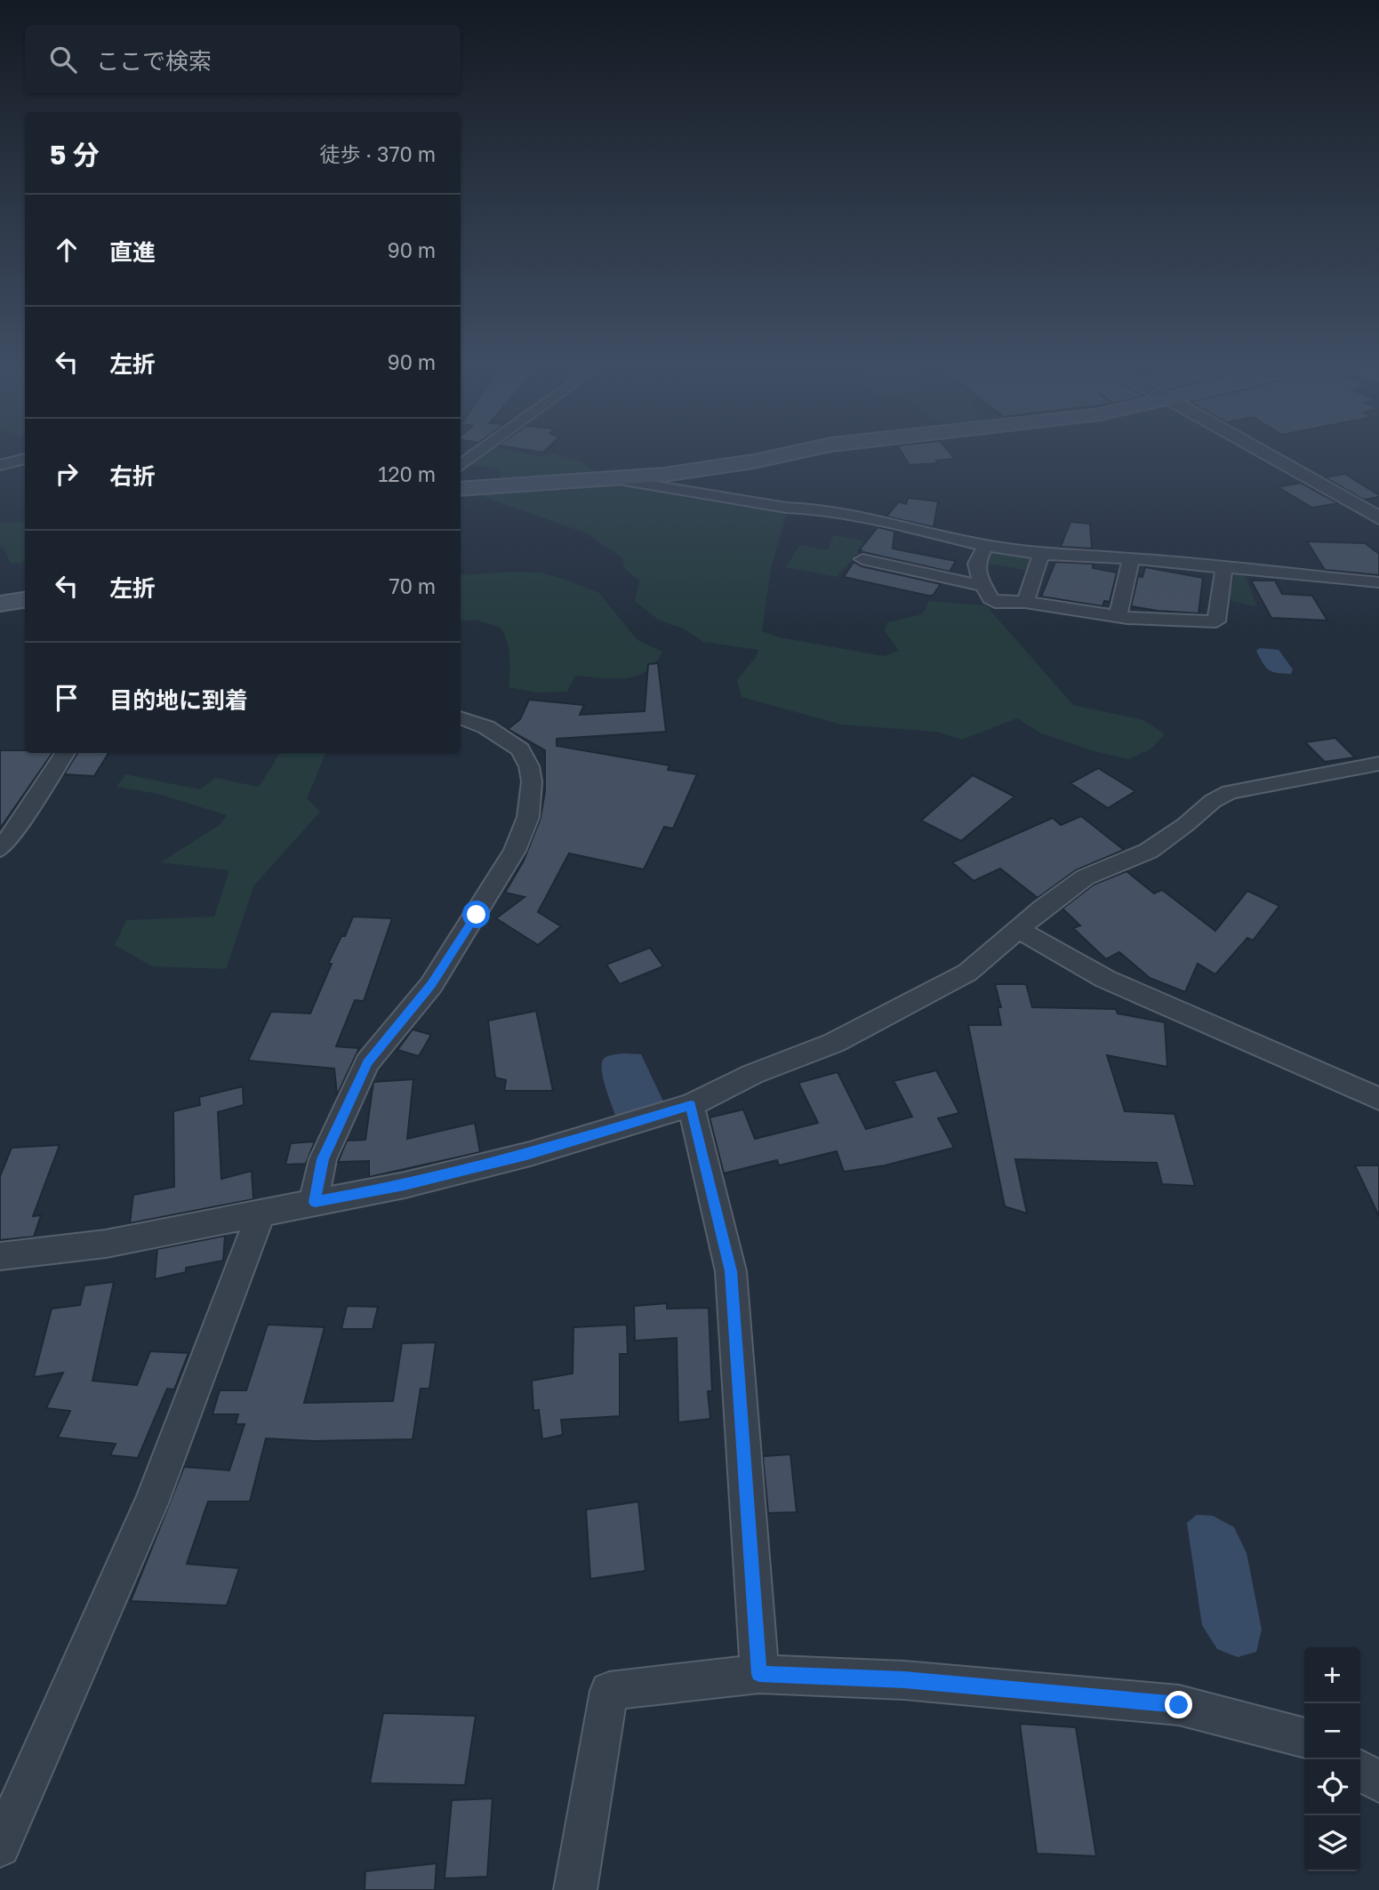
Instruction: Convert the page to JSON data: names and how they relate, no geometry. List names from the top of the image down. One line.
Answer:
{"page":{"search":"ここで検索","heading":["5 分","徒歩 · 370 m"],"list":[["直進","90 m"],["左折","90 m"],["右折","120 m"],["左折","70 m"],"目的地に到着"],"map_buttons":["+","−"]}}
